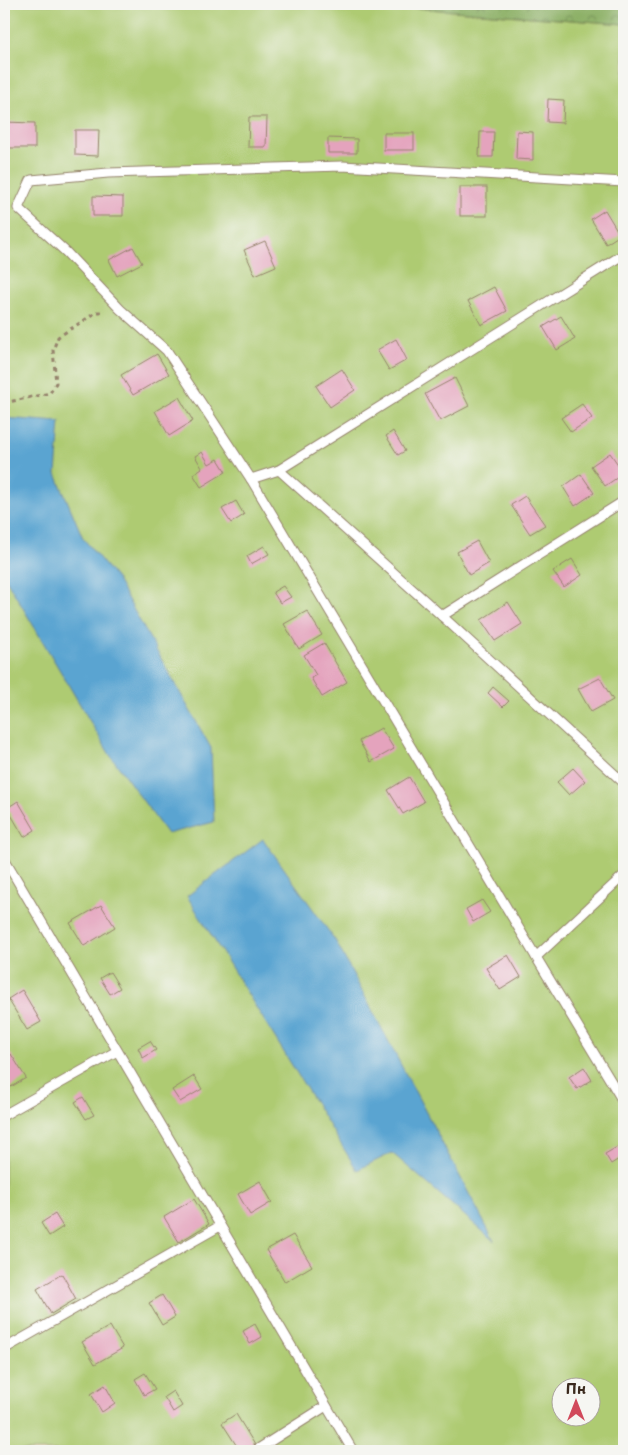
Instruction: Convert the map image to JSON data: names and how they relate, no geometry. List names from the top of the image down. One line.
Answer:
{"north":"top"}
